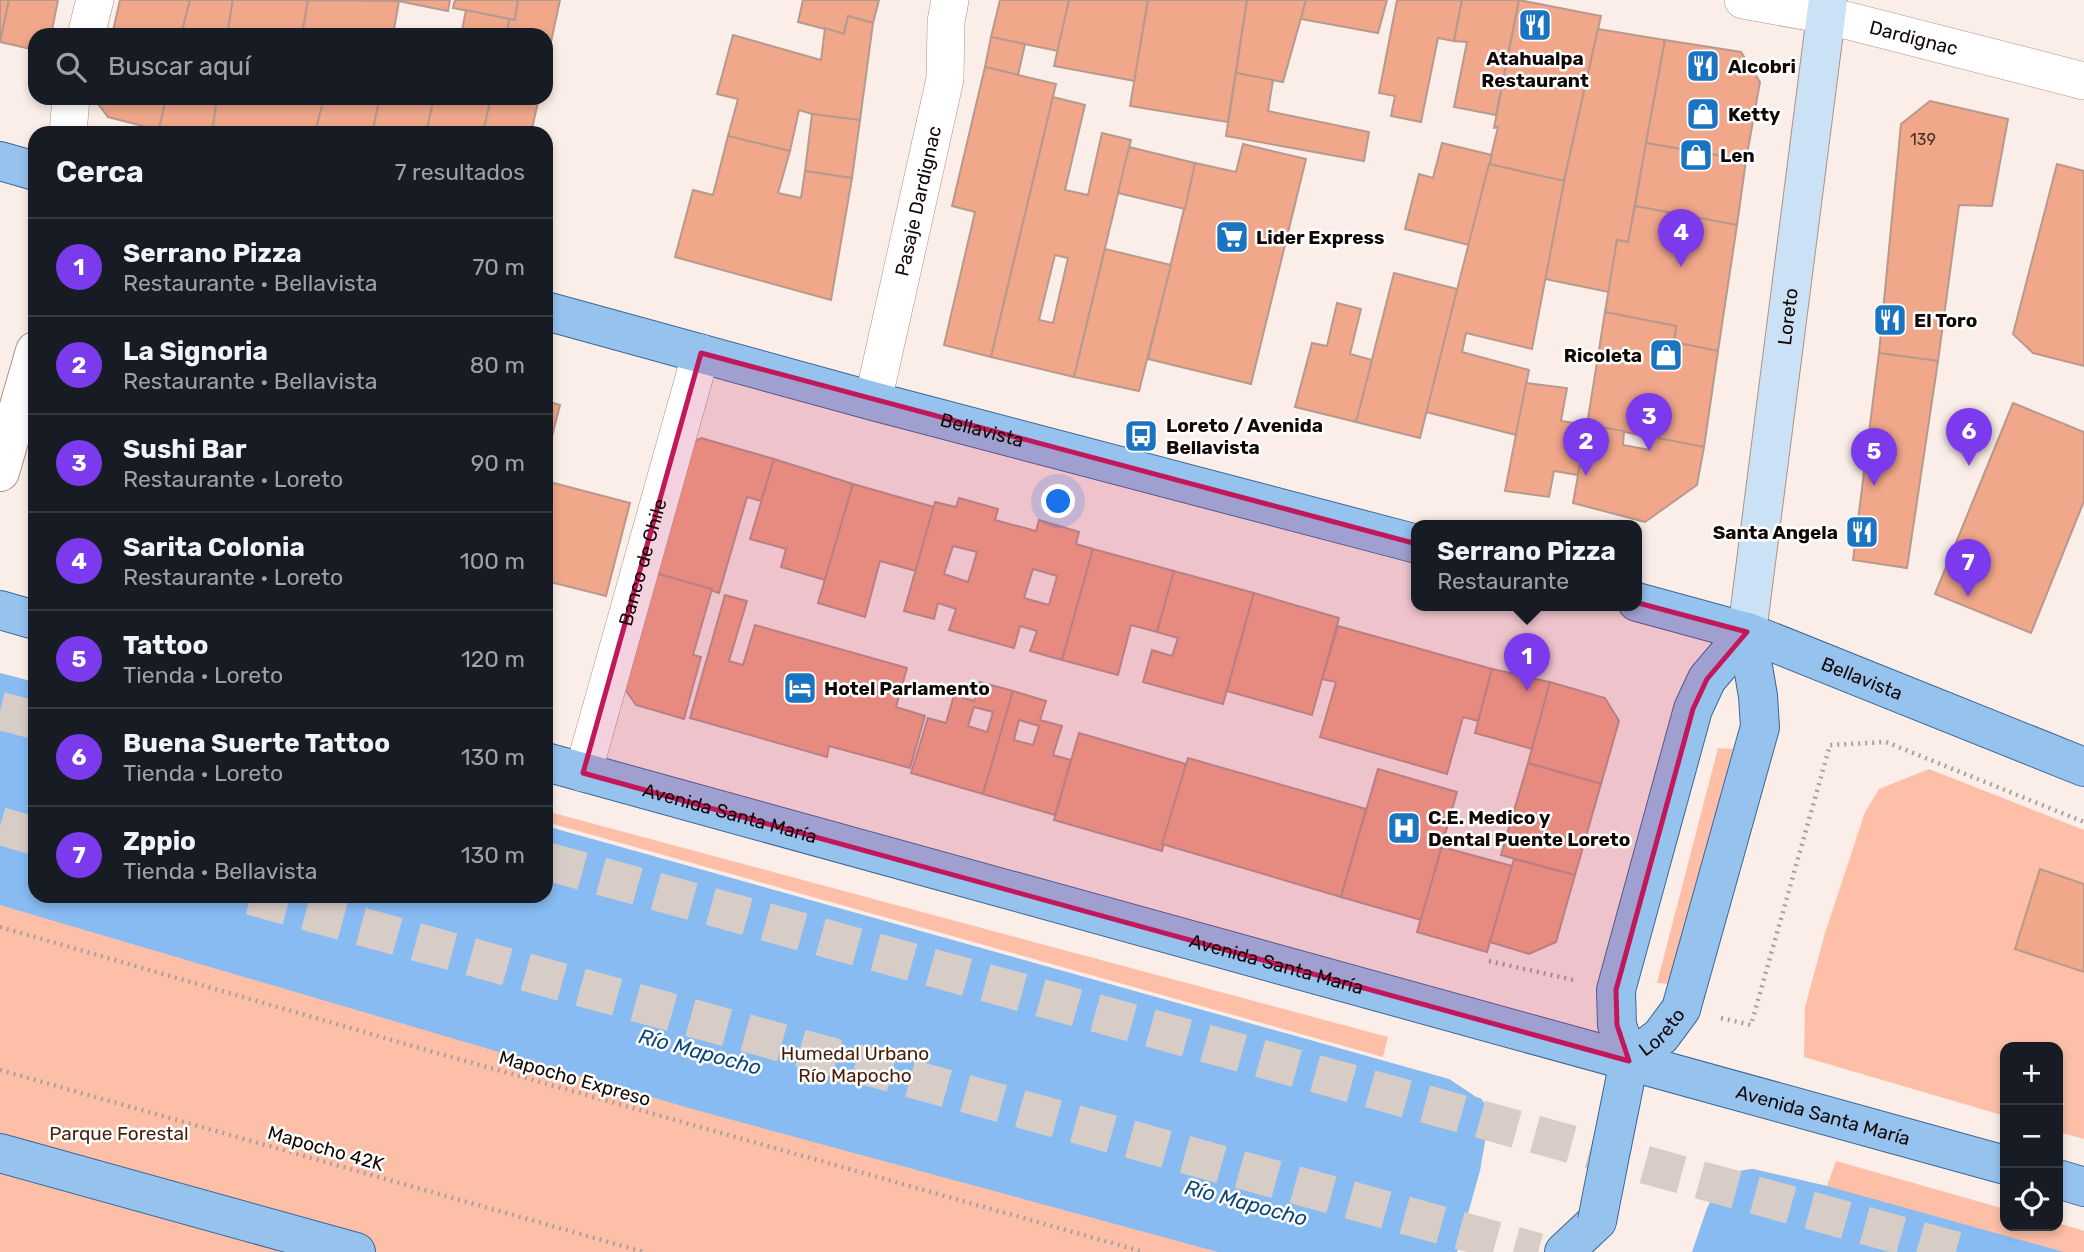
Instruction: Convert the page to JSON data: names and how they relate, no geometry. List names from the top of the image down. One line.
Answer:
{"streets":{"main road":["Loreto","Bellavista","Avenida Santa María"],"street":["Dardignac","Pasaje Dardignac","Banco de Chile"],"path":["Mapocho Expreso","Mapocho 42K"]},"crossings":[["Dardignac","Loreto"],["Pasaje Dardignac","Bellavista"],["Loreto","Bellavista"],["Loreto","Avenida Santa María"],["Bellavista","Banco de Chile"],["Banco de Chile","Avenida Santa María"]],"water":["Río Mapocho"],"parks":["Humedal Urbano Río Mapocho","Parque Forestal"],"places":{"restaurant":["Atahualpa Restaurant","Alcobri","El Toro","Santa Angela"],"shop":["Ketty","Len","Ricoleta"],"supermarket":["Lider Express"],"bus stop":["Loreto / Avenida Bellavista"],"hotel":["Hotel Parlamento"],"hospital":["C.E. Medico y Dental Puente Loreto"]},"house_numbers":["139"],"page":{"search":"Buscar aquí","heading":["Cerca","7 resultados"],"pins":["4","3","6","2","5","7","1"],"list":[{"mark":"1","name":"Serrano Pizza","note":"Restaurante · Bellavista","value":"70 m"},{"mark":"2","name":"La Signoria","note":"Restaurante · Bellavista","value":"80 m"},{"mark":"3","name":"Sushi Bar","note":"Restaurante · Loreto","value":"90 m"},{"mark":"4","name":"Sarita Colonia","note":"Restaurante · Loreto","value":"100 m"},{"mark":"5","name":"Tattoo","note":"Tienda · Loreto","value":"120 m"},{"mark":"6","name":"Buena Suerte Tattoo","note":"Tienda · Loreto","value":"130 m"},{"mark":"7","name":"Zppio","note":"Tienda · Bellavista","value":"130 m"}],"popup":["Serrano Pizza","Restaurante"],"map_buttons":["+","−"]}}
